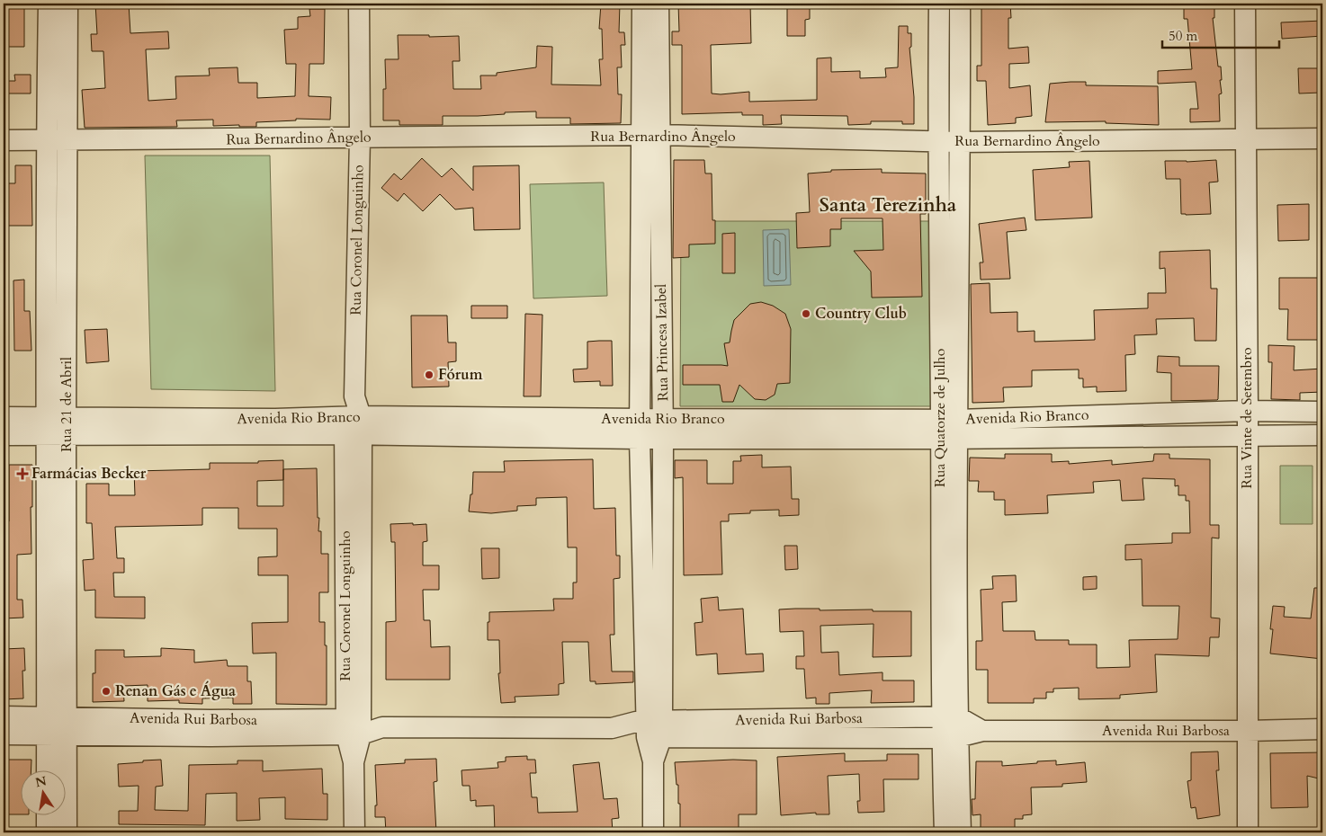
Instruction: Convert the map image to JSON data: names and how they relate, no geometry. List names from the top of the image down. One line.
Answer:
{"streets":{"street":["Rua Bernardino Ângelo","Rua Coronel Longuinho","Rua Princesa Izabel","Rua 21 de Abril","Avenida Rio Branco","Rua Quatorze de Julho","Rua Vinte de Setembro","Avenida Rui Barbosa"]},"crossings":[["Rua Bernardino Ângelo","Rua Coronel Longuinho"],["Rua Bernardino Ângelo","Rua Princesa Izabel"],["Rua Bernardino Ângelo","Rua 21 de Abril"],["Rua Bernardino Ângelo","Rua Quatorze de Julho"],["Rua Bernardino Ângelo","Rua Vinte de Setembro"],["Rua Coronel Longuinho","Avenida Rio Branco"],["Rua Coronel Longuinho","Avenida Rui Barbosa"],["Rua Princesa Izabel","Avenida Rio Branco"],["Rua Princesa Izabel","Avenida Rui Barbosa"],["Rua 21 de Abril","Avenida Rio Branco"],["Rua 21 de Abril","Avenida Rui Barbosa"],["Avenida Rio Branco","Rua Quatorze de Julho"],["Avenida Rio Branco","Rua Vinte de Setembro"],["Rua Quatorze de Julho","Avenida Rui Barbosa"],["Rua Vinte de Setembro","Avenida Rui Barbosa"]],"districts":["Santa Terezinha"],"places":{"other":["Country Club","Fórum","Renan Gás e Água"],"health":["Farmácias Becker"]},"scale_bar":"50 m","north":"top"}
